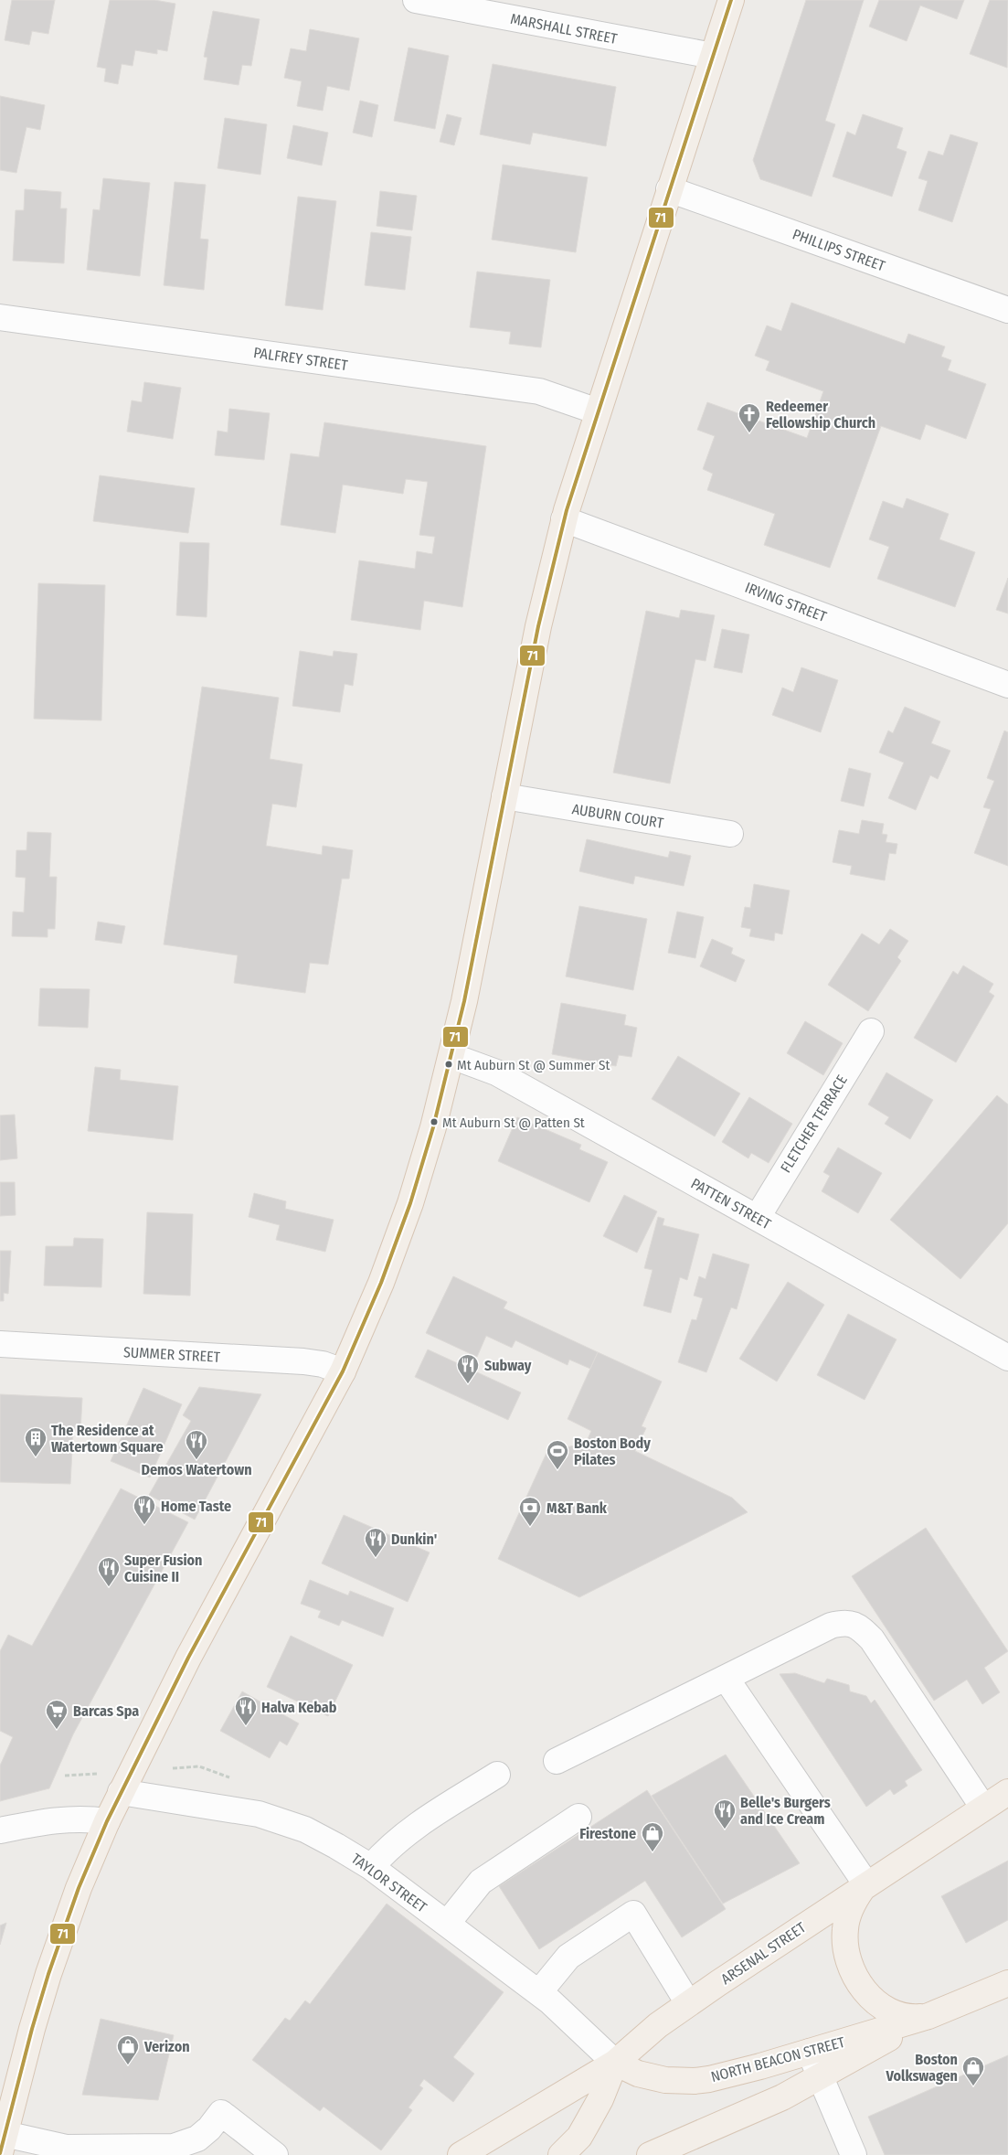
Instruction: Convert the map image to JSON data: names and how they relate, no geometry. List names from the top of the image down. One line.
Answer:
{"streets":{"main road":["ARSENAL STREET","NORTH BEACON STREET"],"street":["MARSHALL STREET","PHILLIPS STREET","PALFREY STREET","IRVING STREET","AUBURN COURT","FLETCHER TERRACE","PATTEN STREET","SUMMER STREET","TAYLOR STREET"]},"crossings":[["FLETCHER TERRACE","PATTEN STREET"],["TAYLOR STREET","ARSENAL STREET"],["TAYLOR STREET","NORTH BEACON STREET"],["ARSENAL STREET","NORTH BEACON STREET"]],"places":{"church":["Redeemer Fellowship Church"],"other":["Mt Auburn St @ Summer St","Mt Auburn St @ Patten St"],"restaurant":["Subway","Demos Watertown","Home Taste","Dunkin'","Super Fusion Cuisine II","Halva Kebab","Belle's Burgers and Ice Cream"],"building":["The Residence at Watertown Square"],"sports":["Boston Body Pilates"],"bank":["M&T Bank"],"supermarket":["Barcas Spa"],"shop":["Firestone","Verizon","Boston Volkswagen"]},"lines":["transit line 71"]}
